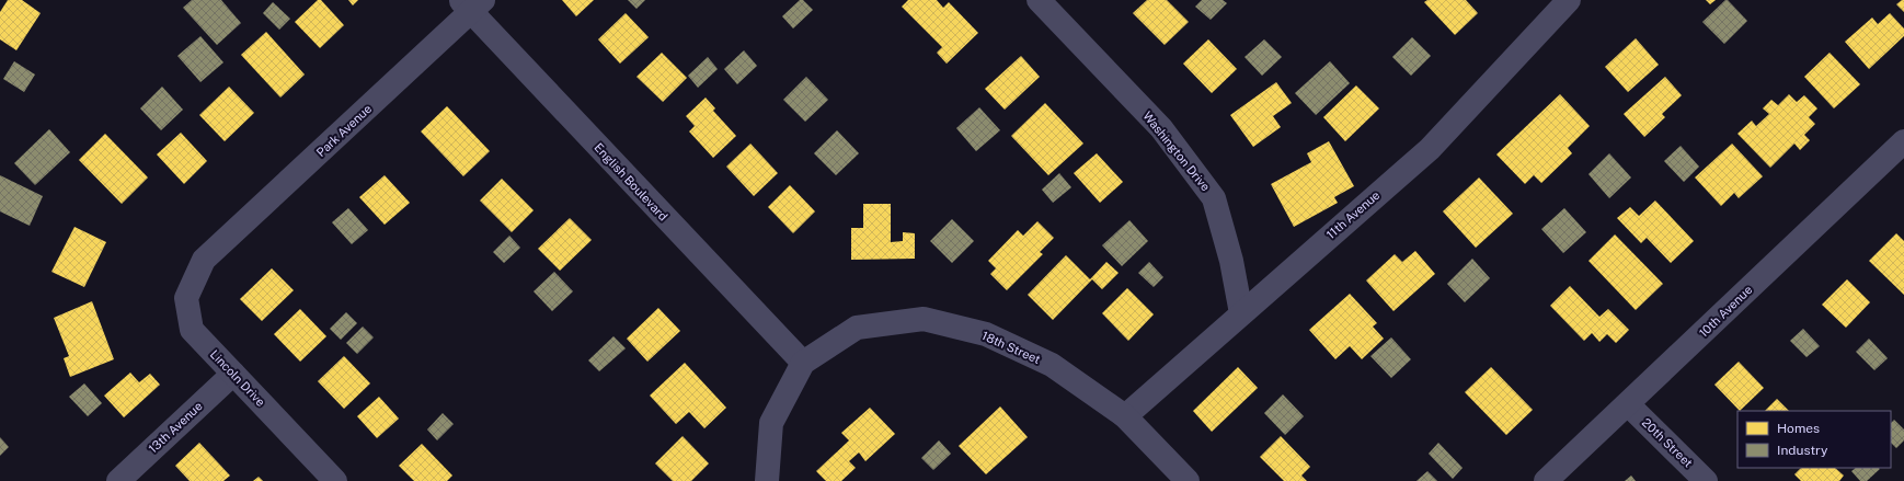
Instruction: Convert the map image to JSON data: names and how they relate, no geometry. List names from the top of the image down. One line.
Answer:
{"streets":{"street":["Park Avenue","Washington Drive","English Boulevard","11th Avenue","10th Avenue","18th Street","Lincoln Drive","13th Avenue","20th Street"]},"crossings":[["Park Avenue","English Boulevard"],["Park Avenue","Lincoln Drive"],["Washington Drive","11th Avenue"],["English Boulevard","18th Street"],["11th Avenue","18th Street"],["10th Avenue","20th Street"],["Lincoln Drive","13th Avenue"]],"legend":["Homes","Industry"]}
